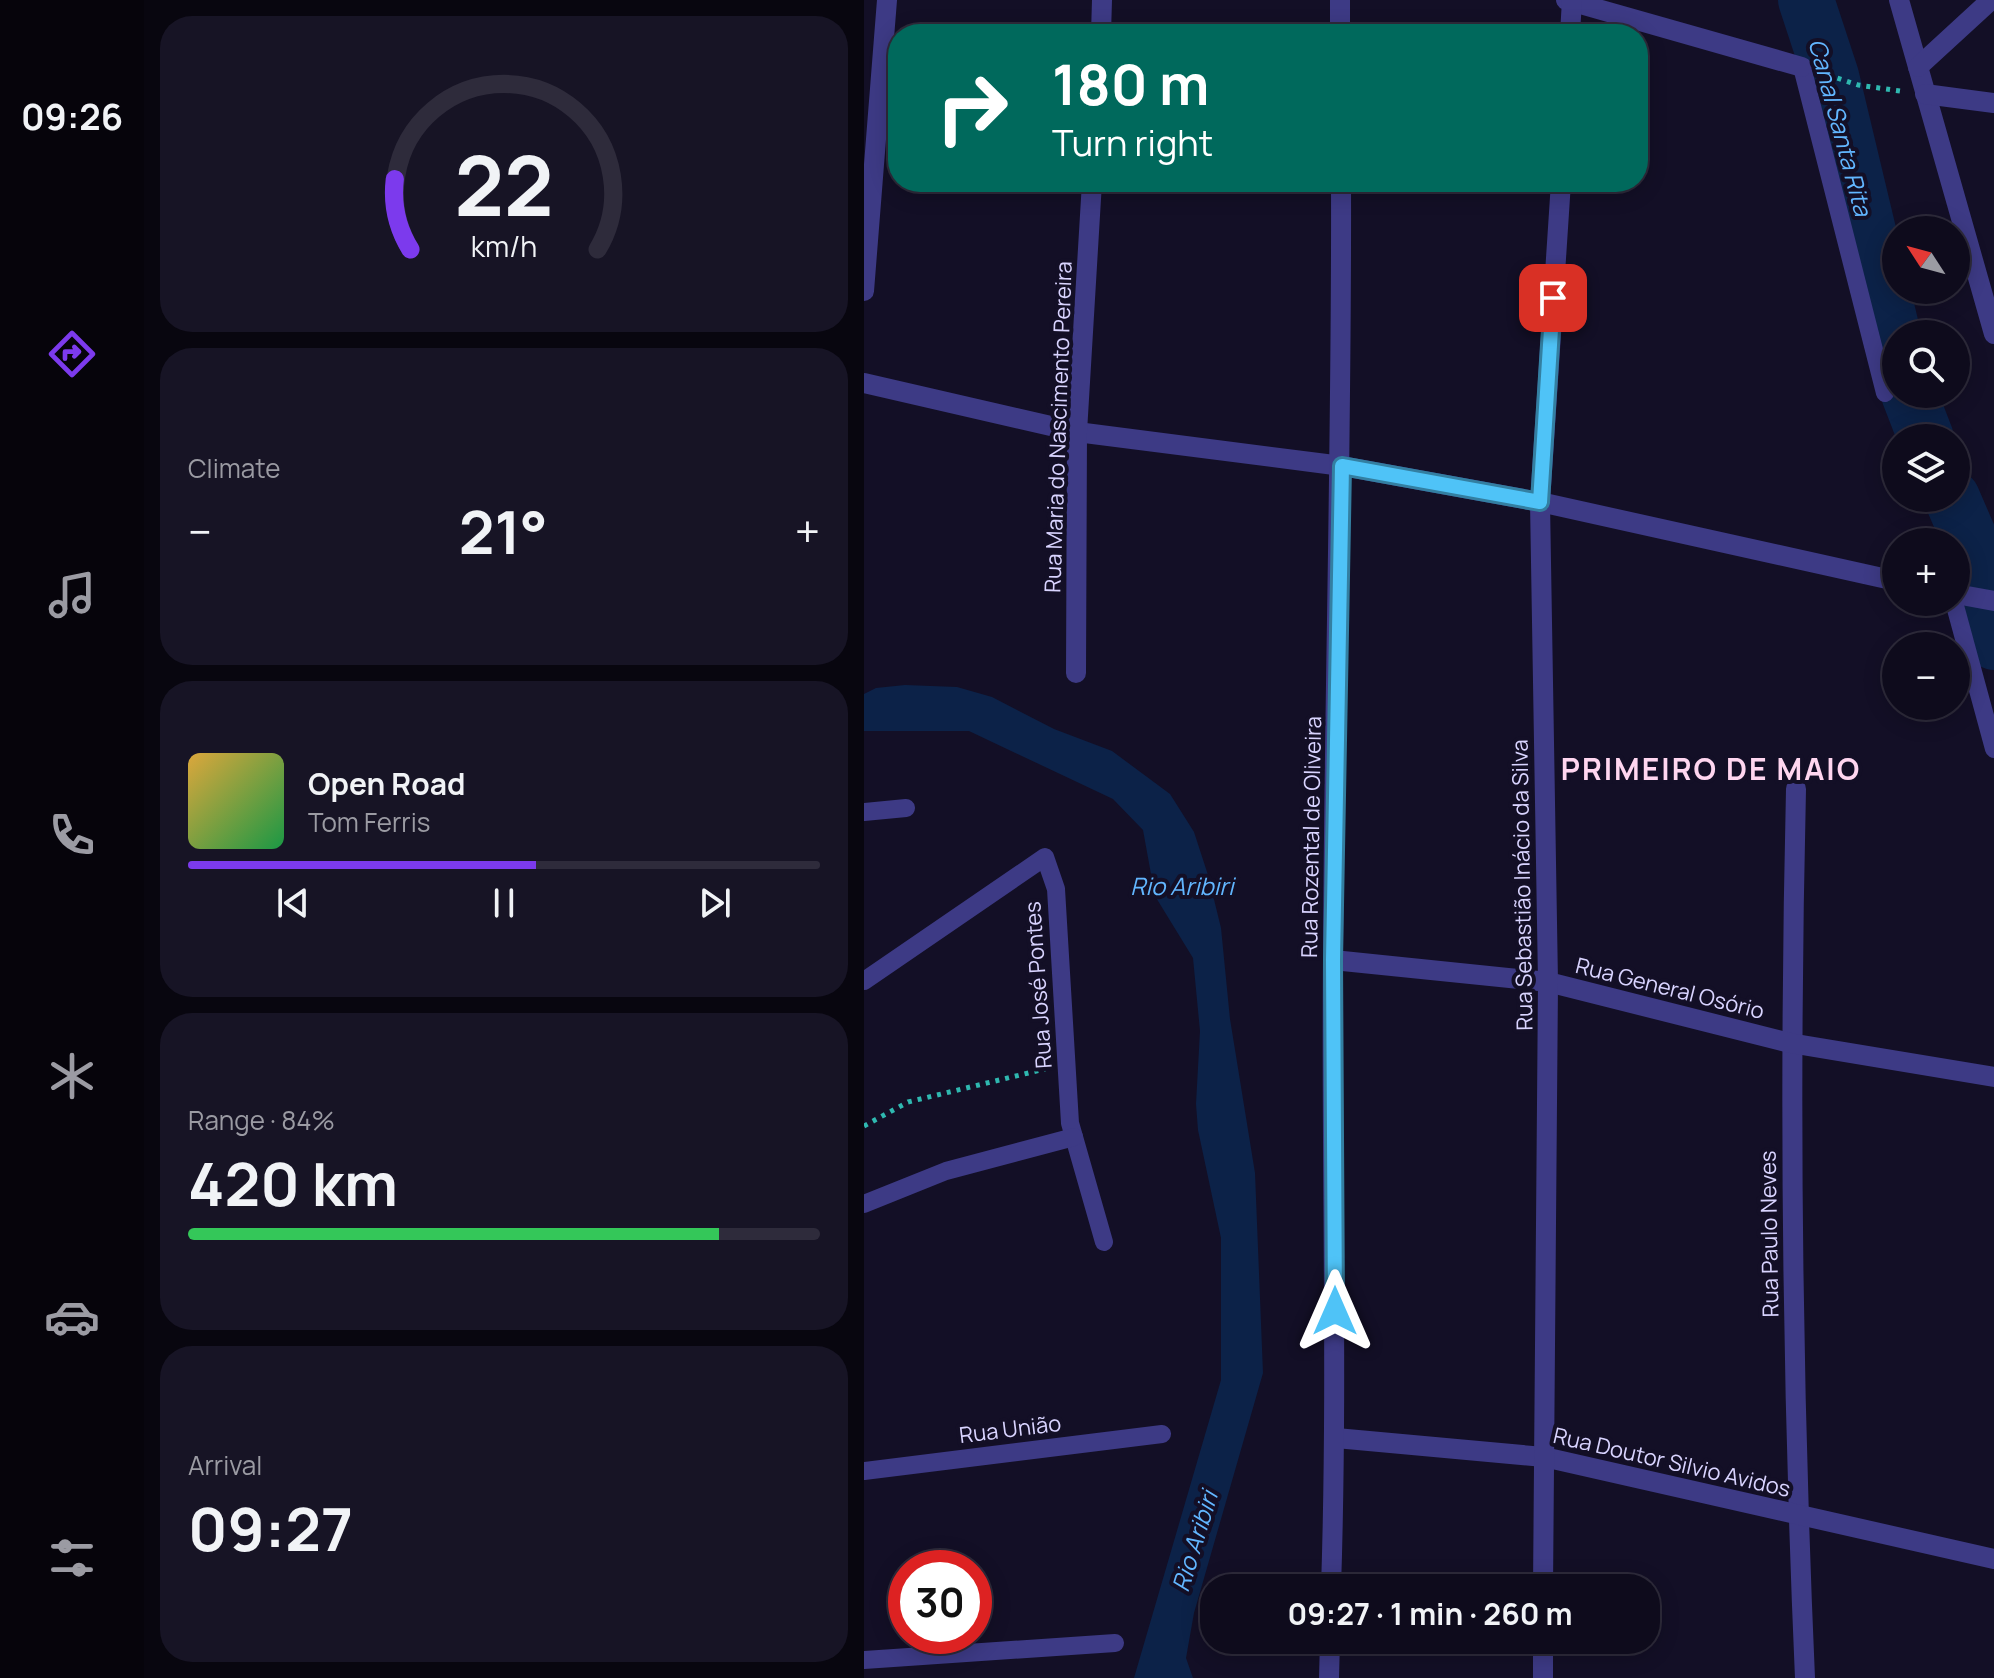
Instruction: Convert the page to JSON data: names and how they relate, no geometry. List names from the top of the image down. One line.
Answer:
{"streets":{"street":["Rua Maria do Nascimento Pereira","Rua Rozental de Oliveira","Rua Sebastião Inácio da Silva","Rua General Osório","Rua Paulo Neves","Rua Doutor Silvio Avidos"],"lane":["Rua José Pontes","Rua União"]},"crossings":[["Rua Rozental de Oliveira","Rua General Osório"],["Rua Rozental de Oliveira","Rua Doutor Silvio Avidos"],["Rua Sebastião Inácio da Silva","Rua General Osório"],["Rua Sebastião Inácio da Silva","Rua Doutor Silvio Avidos"],["Rua General Osório","Rua Paulo Neves"],["Rua Paulo Neves","Rua Doutor Silvio Avidos"]],"districts":["PRIMEIRO DE MAIO"],"water":["Canal Santa Rita","Rio Aribiri"],"north":"top left","page":{"tabs":"09:26","turn":["180 m","Turn right"],"map_buttons":["+","−"],"tile":["Climate",["Range · 84%","420 km"],["Arrival","09:27"]],"heat":["−","21°","+"],"song":["Open Road","Tom Ferris"],"limit":"30","trip":"09:27 · 1 min · 260 m","gauge":["22","km/h"]}}
